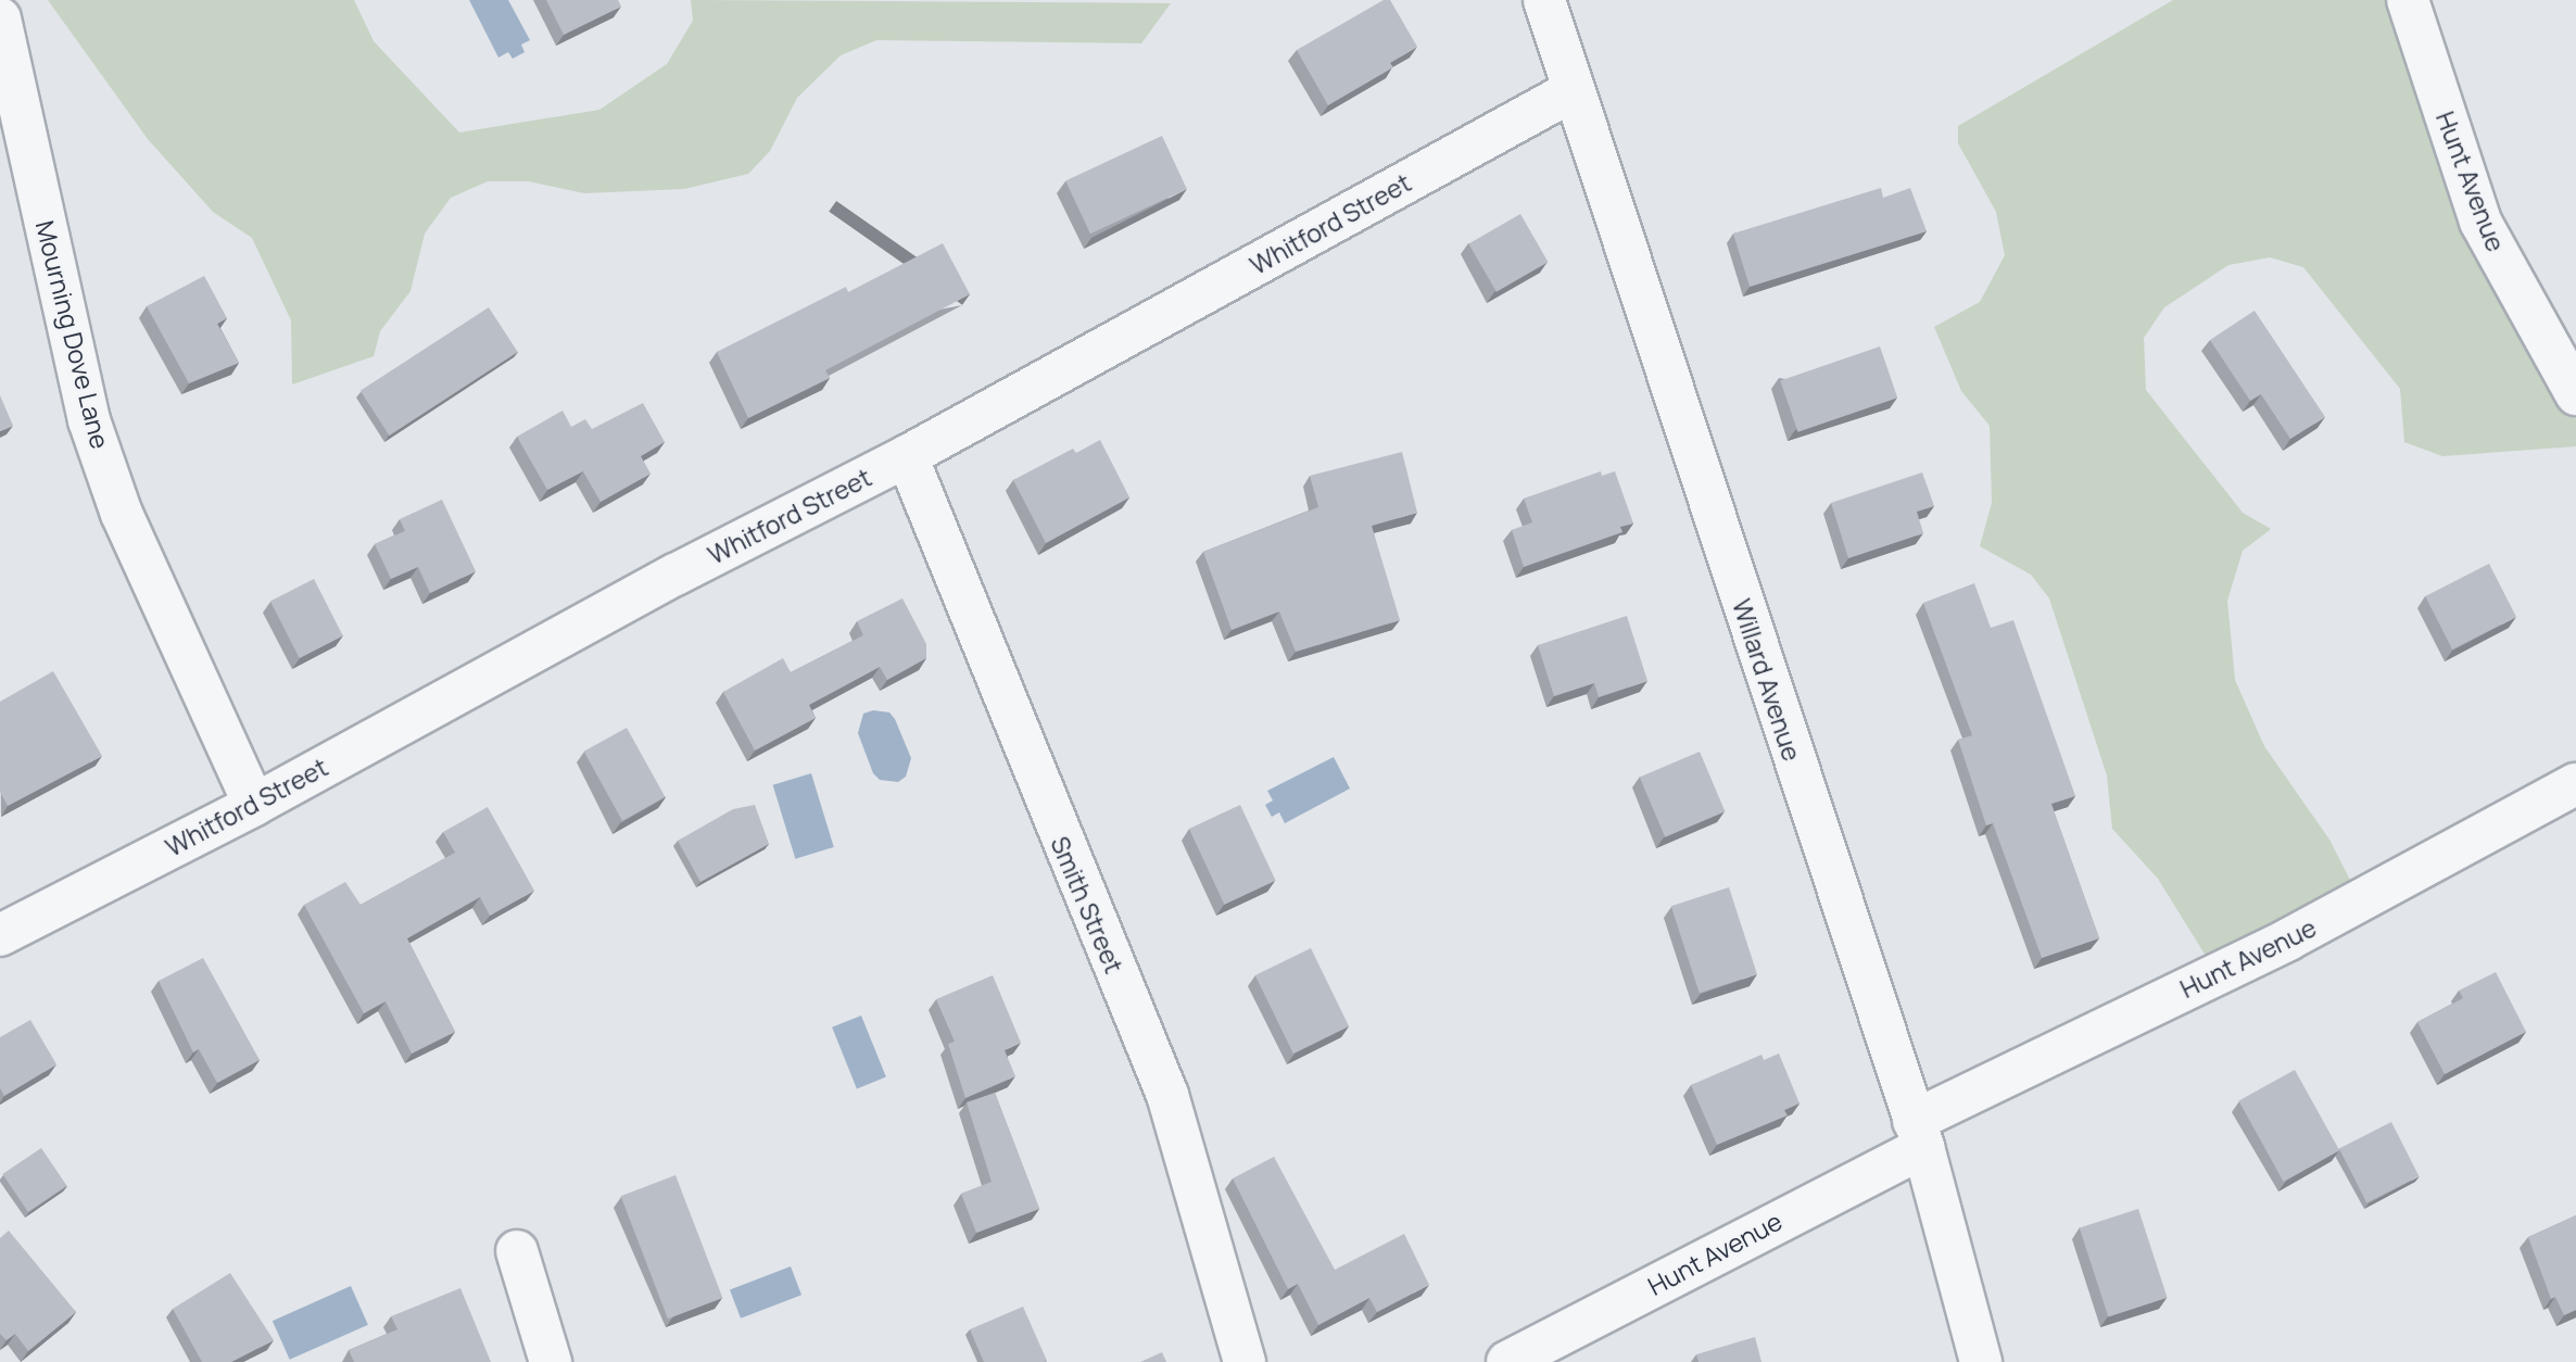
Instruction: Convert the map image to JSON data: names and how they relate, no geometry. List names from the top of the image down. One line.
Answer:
{"streets":{"street":["Hunt Avenue","Whitford Street","Mourning Dove Lane","Willard Avenue","Smith Street"]},"crossings":[["Hunt Avenue","Willard Avenue"],["Whitford Street","Mourning Dove Lane"],["Whitford Street","Willard Avenue"],["Whitford Street","Smith Street"]]}
